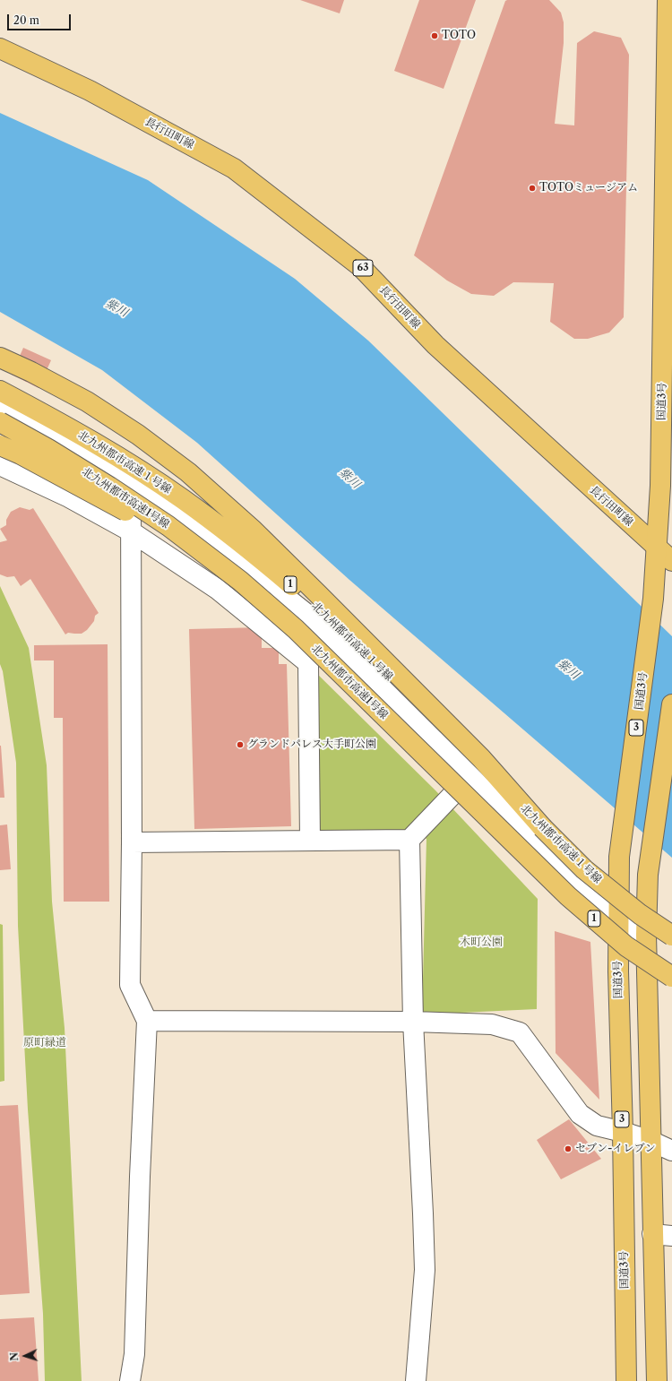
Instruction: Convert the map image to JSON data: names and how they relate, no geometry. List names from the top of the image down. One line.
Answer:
{"streets":{"main road":["長行田町線","63","国道3号","北九州都市高速１号線","北九州都市高速1号線","1","3"]},"crossings":[["長行田町線","国道3号"]],"water":["紫川"],"parks":["木町公園","原町緑道"],"places":["TOTO","TOTOミュージアム","グランドパレス大手町公園","セブン-イレブン"],"scale_bar":"20 m","north":"left"}
